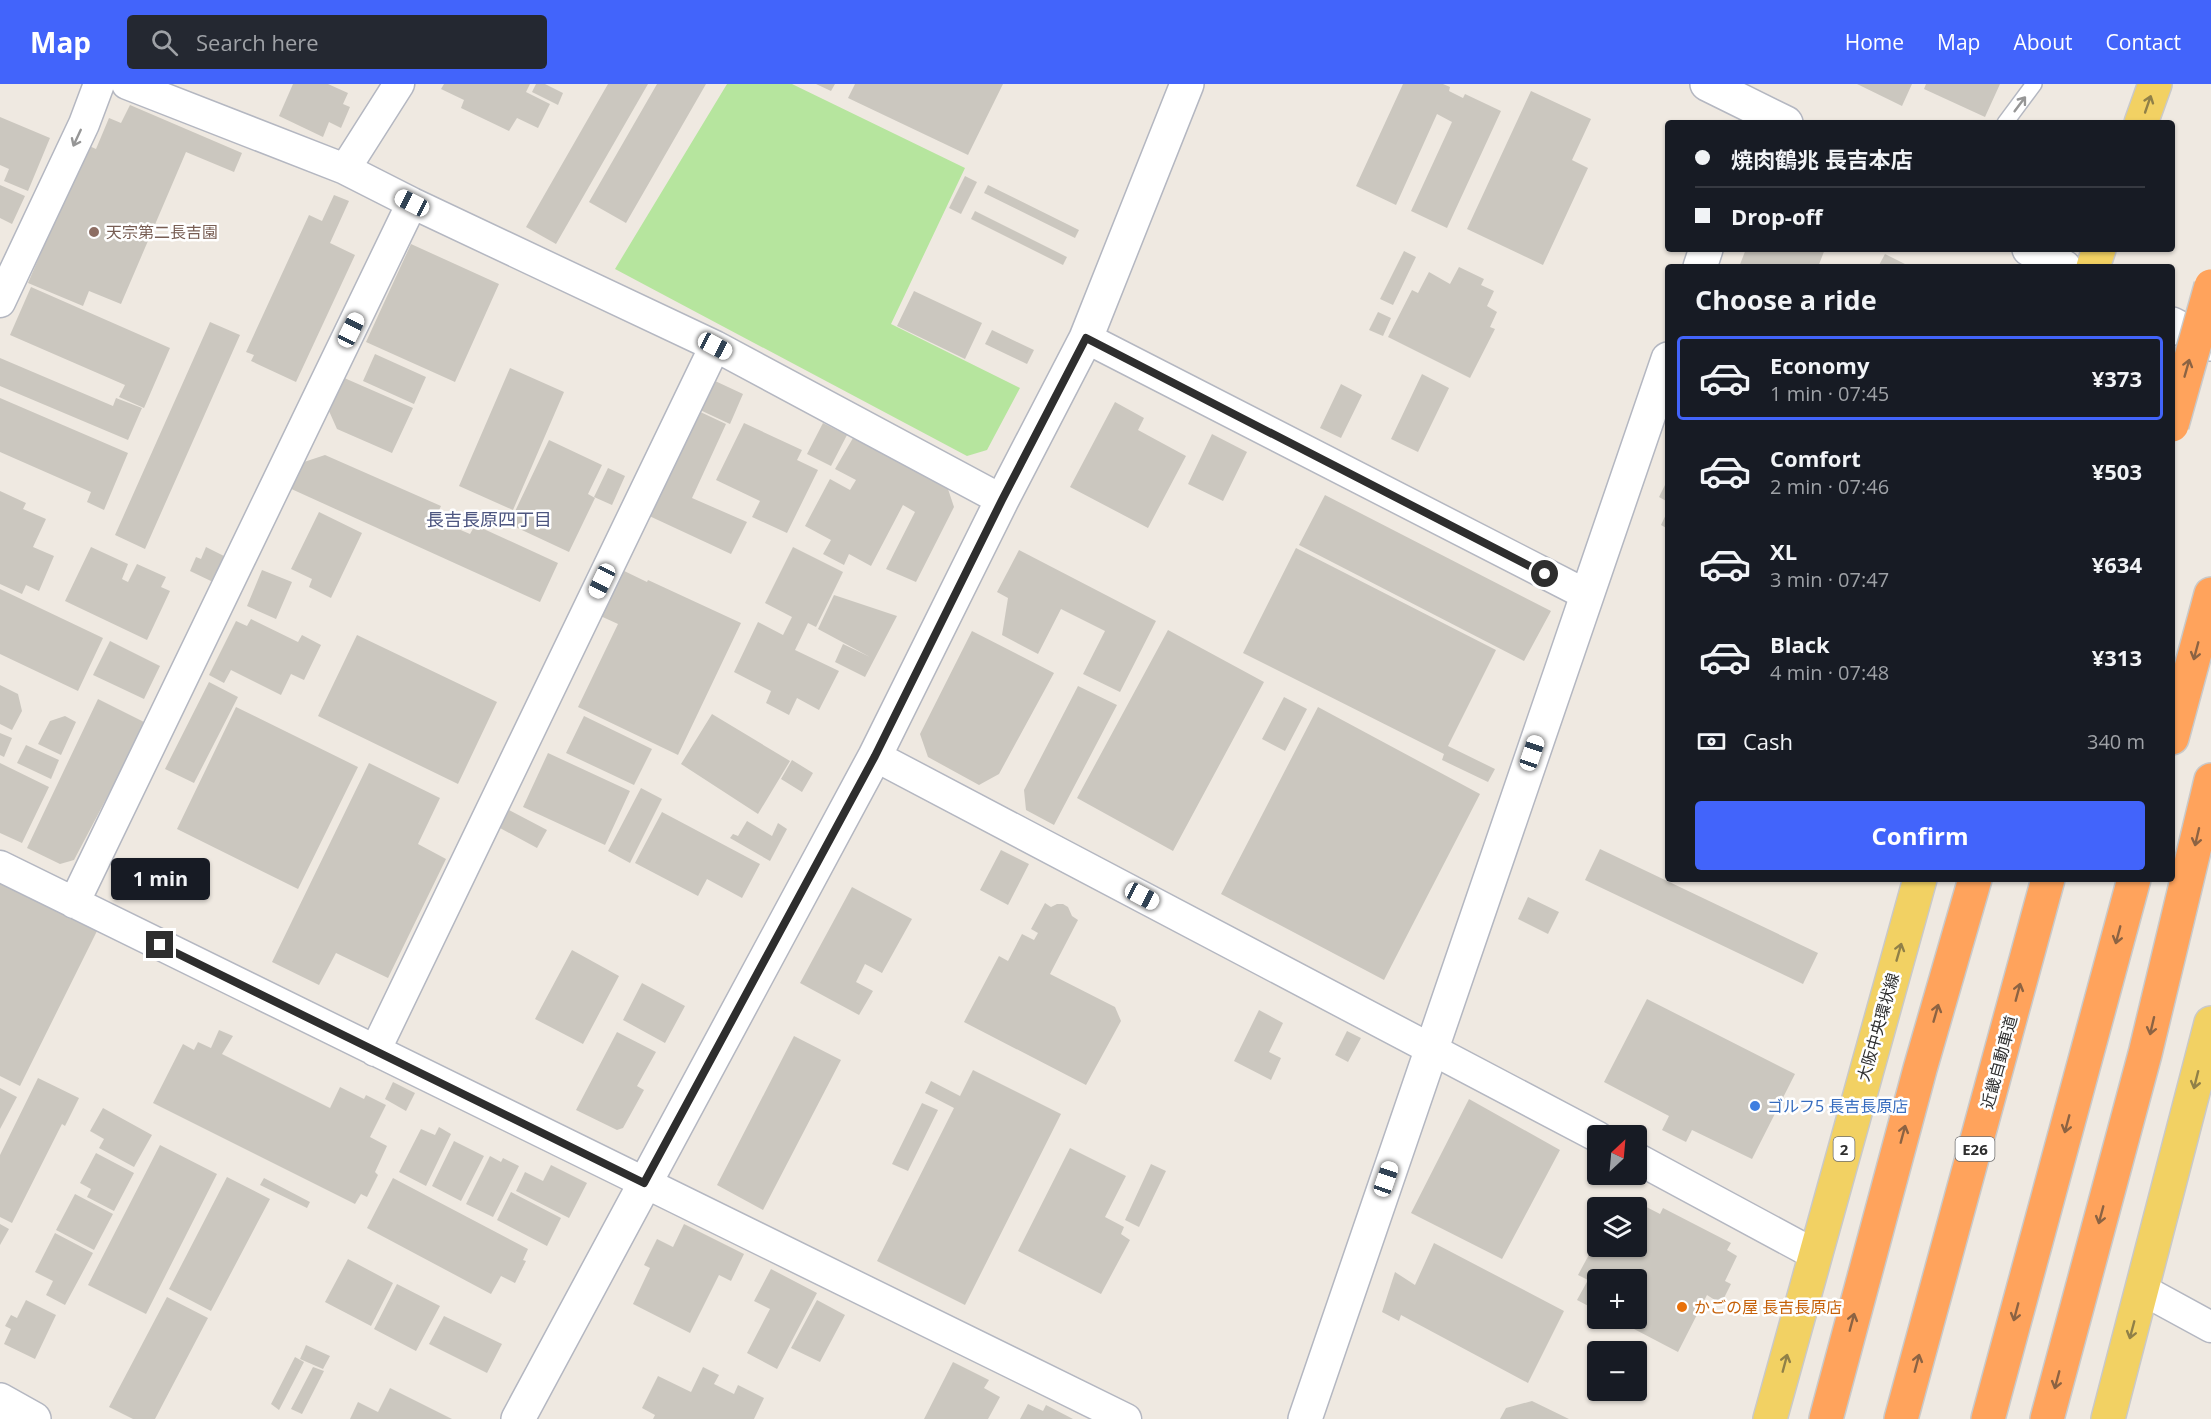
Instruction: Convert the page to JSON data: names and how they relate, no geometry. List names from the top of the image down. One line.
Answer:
{"streets":{"highway":["近畿自動車道","E26"],"main road":["大阪中央環状線","2"]},"one_way":["大阪中央環状線"],"districts":["長吉長原四丁目"],"places":["天宗第二長吉園","ゴルフ5 長吉長原店","かごの屋 長吉長原店"],"north":"top right","page":{"header":"Map","search":"Search here","nav":["Home","Map","About","Contact"],"banner":["焼肉鶴兆 長吉本店","Drop-off"],"heading":"Choose a ride","list":[{"name":"Economy","note":"1 min · 07:45","value":"¥373"},{"name":"Comfort","note":"2 min · 07:46","value":"¥503"},{"name":"XL","note":"3 min · 07:47","value":"¥634"},{"name":"Black","note":"4 min · 07:48","value":"¥313"}],"pay":["Cash","340 m"],"buttons":"Confirm","bubble":"1 min","map_buttons":["+","−"]}}
